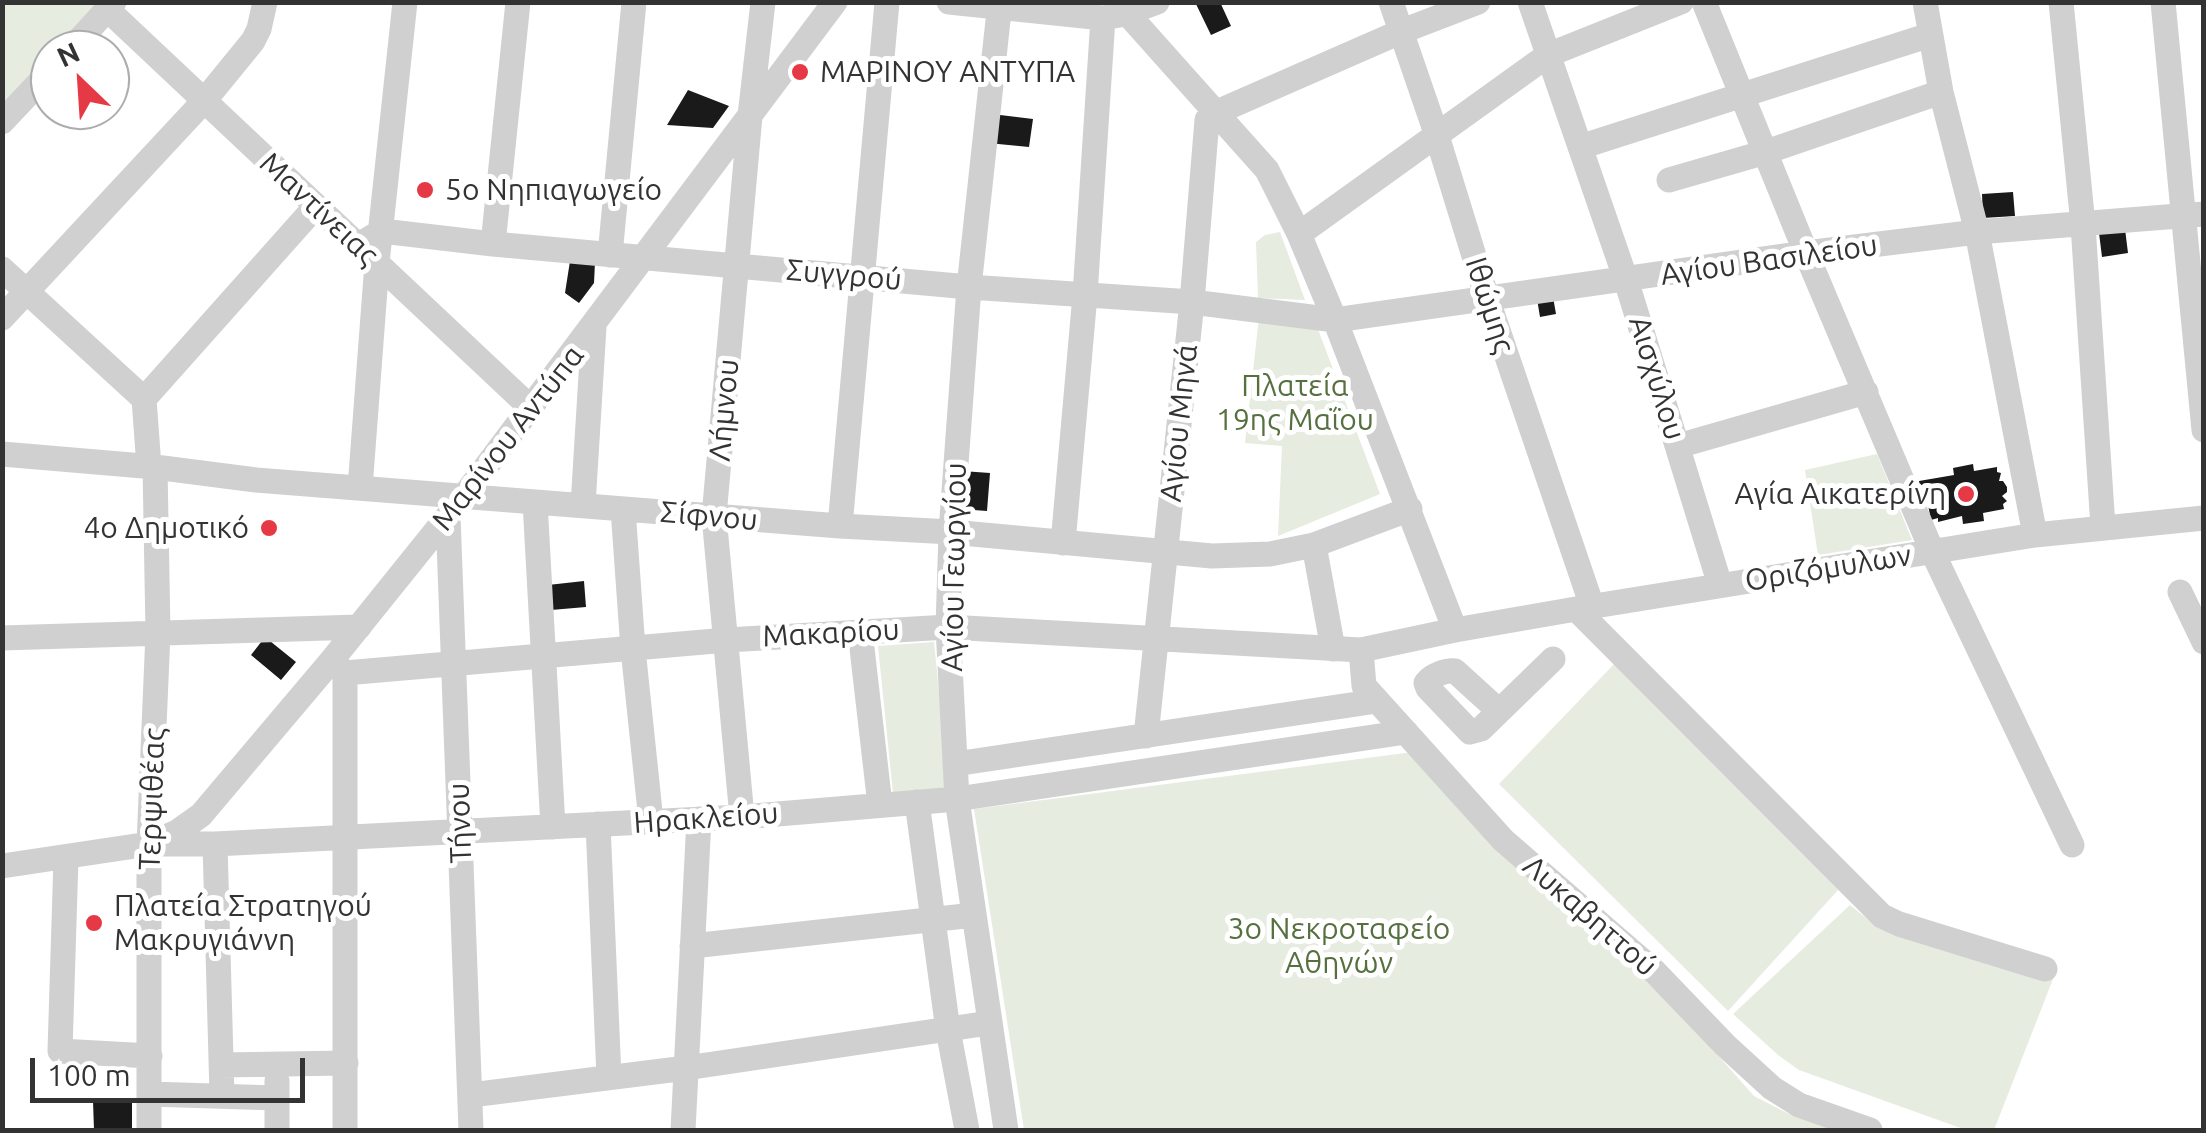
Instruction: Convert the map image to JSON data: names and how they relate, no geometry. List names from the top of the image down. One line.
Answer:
{"streets":{"street":["Μαντίνειας","Αγίου Βασιλείου","Συγγρού","Ιθώμης","Αισχύλου","Λήμνου","Αγίου Μηνά","Μαρίνου Αντύπα","Σίφνου","Αγίου Γεωργίου","Οριζόμυλων","Μακαρίου","Τερψιθέας","Ηρακλείου","Τήνου","Λυκαβηττού"]},"crossings":[["Μαντίνειας","Μαρίνου Αντύπα"],["Αγίου Βασιλείου","Συγγρού"],["Αγίου Βασιλείου","Ιθώμης"],["Αγίου Βασιλείου","Αισχύλου"],["Συγγρού","Λήμνου"],["Συγγρού","Αγίου Μηνά"],["Συγγρού","Μαρίνου Αντύπα"],["Συγγρού","Αγίου Γεωργίου"],["Ιθώμης","Οριζόμυλων"],["Αισχύλου","Οριζόμυλων"],["Λήμνου","Μαρίνου Αντύπα"],["Λήμνου","Σίφνου"],["Λήμνου","Μακαρίου"],["Λήμνου","Ηρακλείου"],["Αγίου Μηνά","Σίφνου"],["Αγίου Μηνά","Μακαρίου"],["Μαρίνου Αντύπα","Σίφνου"],["Μαρίνου Αντύπα","Μακαρίου"],["Μαρίνου Αντύπα","Τερψιθέας"],["Μαρίνου Αντύπα","Ηρακλείου"],["Μαρίνου Αντύπα","Τήνου"],["Σίφνου","Αγίου Γεωργίου"],["Σίφνου","Τερψιθέας"],["Σίφνου","Τήνου"],["Αγίου Γεωργίου","Μακαρίου"],["Αγίου Γεωργίου","Ηρακλείου"],["Οριζόμυλων","Μακαρίου"],["Μακαρίου","Τήνου"],["Μακαρίου","Λυκαβηττού"],["Τερψιθέας","Ηρακλείου"],["Ηρακλείου","Τήνου"],["Ηρακλείου","Λυκαβηττού"]],"parks":["Πλατεία 19ης Μαΐου","3ο Νεκροταφείο Αθηνών"],"places":["ΜΑΡΙΝΟΥ ΑΝΤΥΠΑ","5ο Νηπιαγωγείο","Αγία Αικατερίνη","4ο Δημοτικό","Πλατεία Στρατηγού Μακρυγιάννη"],"scale_bar":"100 m","north":"top left"}
